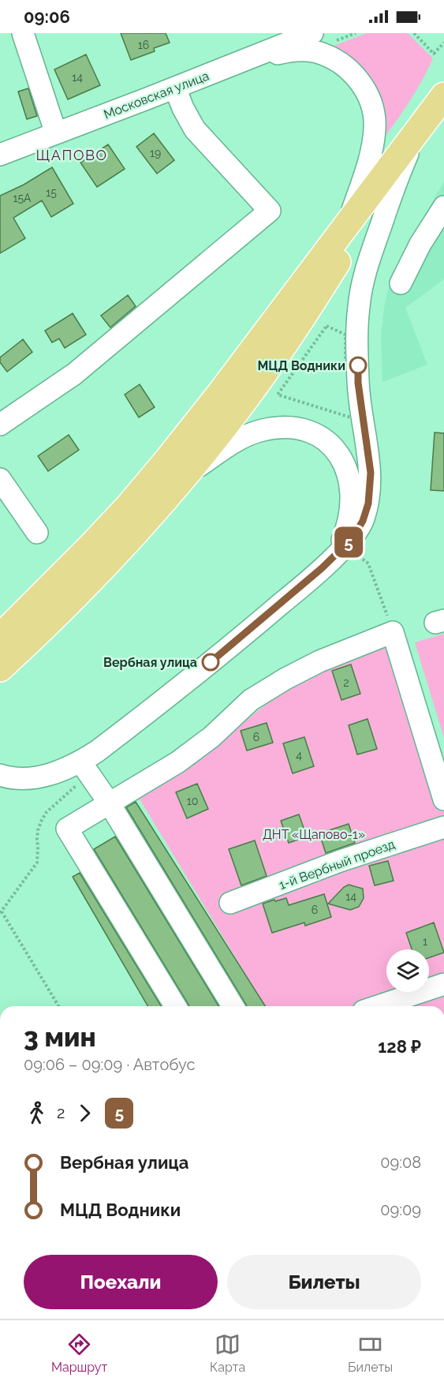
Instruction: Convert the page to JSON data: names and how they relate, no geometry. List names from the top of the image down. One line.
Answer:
{"streets":{"street":["Московская улица","1-й Вербный проезд"]},"districts":["ЩАПОВО"],"parks":["ДНТ «Щапово-1»"],"places":["МЦД Водники","Вербная улица"],"lines":["bus line 5"],"house_numbers":["16","14","19","15","15А","2","6","4","10","14","6","1"],"page":{"status":"09:06","on_map":"5","heading":["3 мин","09:06 – 09:09 · Автобус","128 ₽"],"legs":["2","5"],"list":[{"name":"Вербная улица","value":"09:08"},{"name":"МЦД Водники","value":"09:09"}],"buttons":["Поехали","Билеты"],"tabs":["Маршрут","Карта","Билеты"]}}
